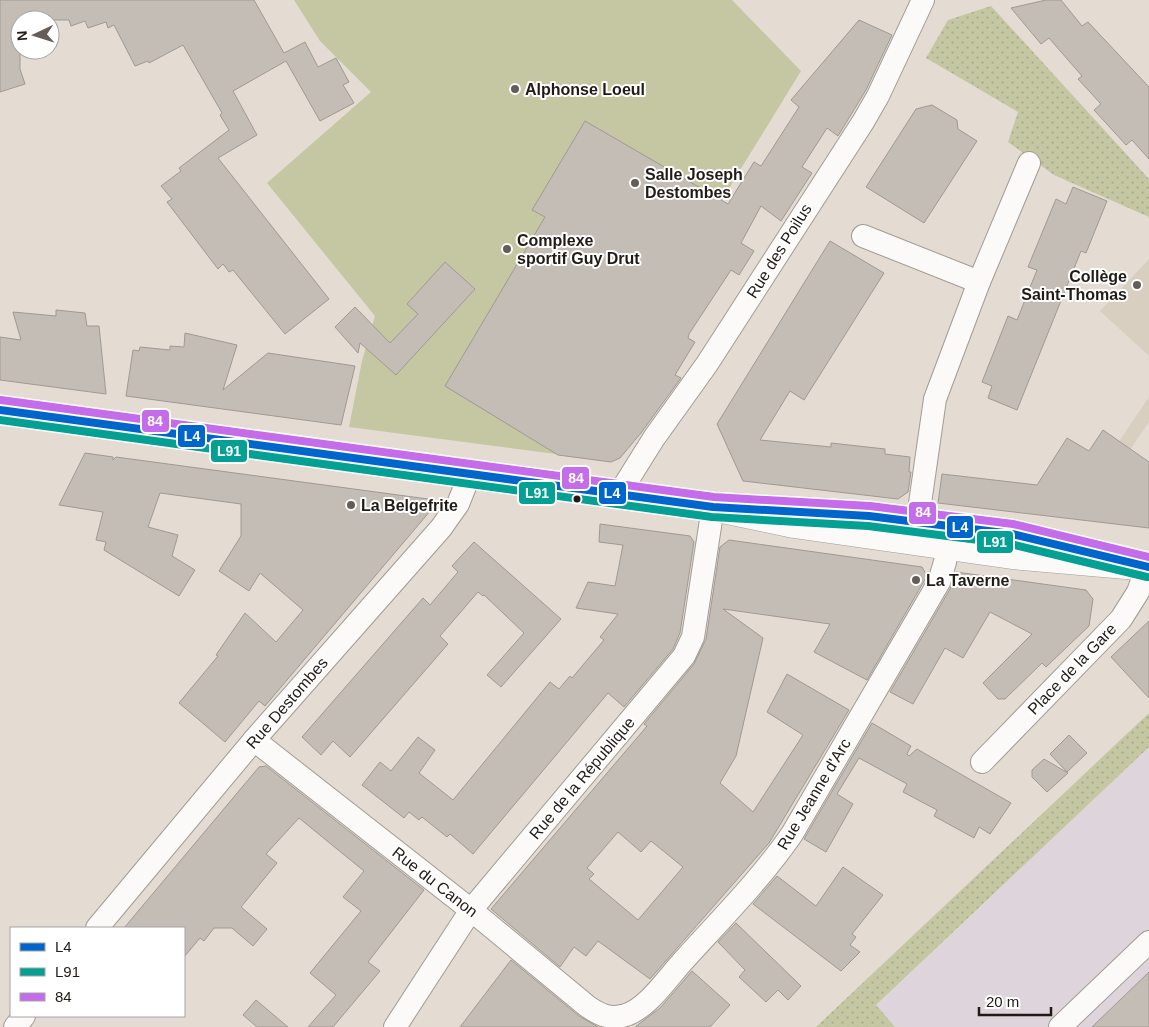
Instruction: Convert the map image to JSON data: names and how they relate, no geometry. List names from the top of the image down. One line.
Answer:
{"streets":{"street":["Rue des Poilus","Place de la Gare","Rue Destombes","Rue de la République","Rue Jeanne d'Arc","Rue du Canon"]},"crossings":[["Rue Destombes","Rue du Canon"],["Rue de la République","Rue du Canon"],["Rue Jeanne d'Arc","Rue du Canon"]],"places":["Alphonse Loeul","Salle Joseph Destombes","Complexe sportif Guy Drut","Collège Saint-Thomas","La Belgefrite","La Taverne"],"lines":["transit line 84","transit line L4","transit line L91"],"legend":["L4","L91","84"],"scale_bar":"20 m","north":"left"}
